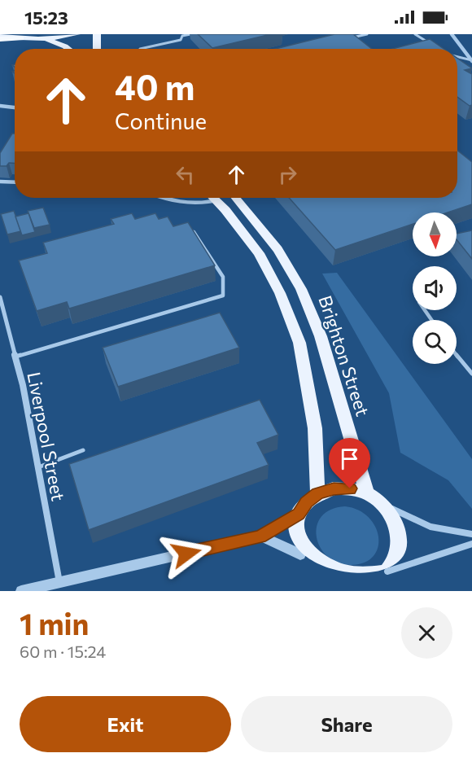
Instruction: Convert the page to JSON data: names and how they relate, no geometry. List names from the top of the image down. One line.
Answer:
{"streets":{"main road":["Brighton Street"],"street":["Liverpool Street"]},"north":"bottom","page":{"status":"15:23","turn":["40 m","Continue"],"heading":["1 min","60 m · 15:24"],"buttons":["Exit","Share"]}}
